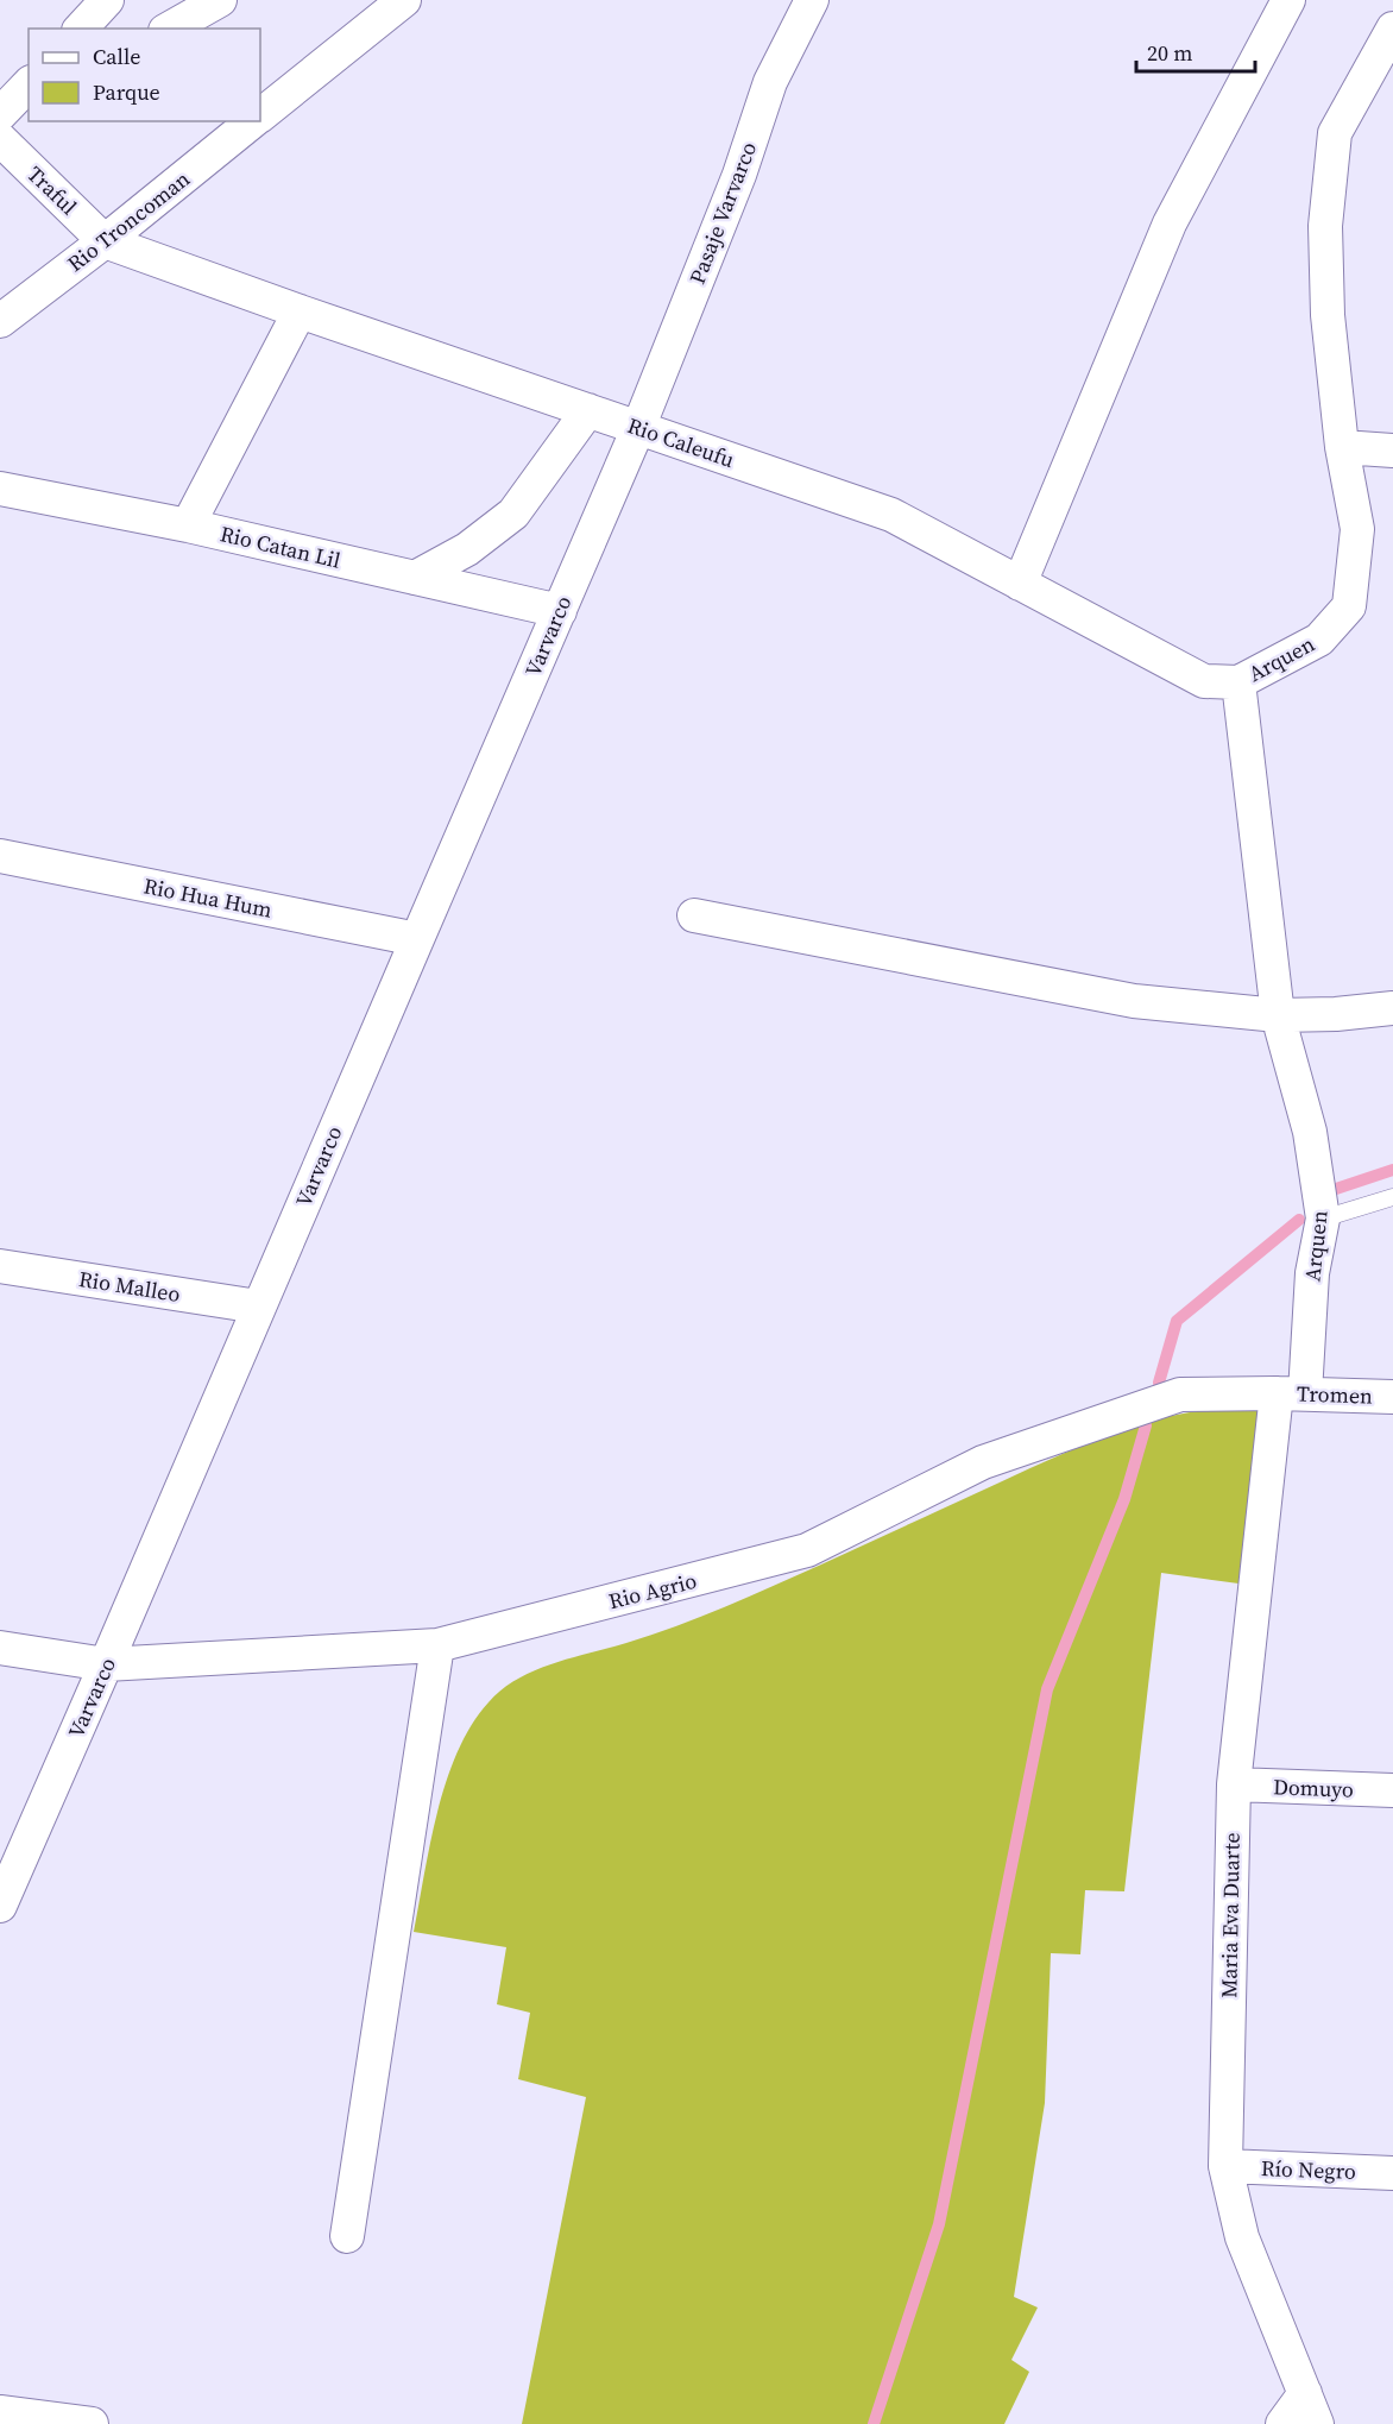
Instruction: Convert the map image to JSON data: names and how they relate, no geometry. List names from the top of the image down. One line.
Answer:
{"streets":{"street":["Traful","Pasaje Varvarco","Rio Troncoman","Rio Caleufu","Rio Catan Lil","Varvarco","Arquen","Rio Hua Hum","Rio Malleo","Tromen","Rio Agrio","Domuyo","Maria Eva Duarte","Río Negro"]},"crossings":[["Traful","Rio Troncoman"],["Traful","Rio Caleufu"],["Pasaje Varvarco","Rio Caleufu"],["Pasaje Varvarco","Varvarco"],["Rio Troncoman","Rio Caleufu"],["Rio Caleufu","Varvarco"],["Rio Caleufu","Arquen"],["Rio Catan Lil","Varvarco"],["Varvarco","Rio Hua Hum"],["Varvarco","Rio Malleo"],["Varvarco","Rio Agrio"],["Arquen","Tromen"],["Arquen","Rio Agrio"],["Arquen","Maria Eva Duarte"],["Tromen","Rio Agrio"],["Tromen","Maria Eva Duarte"],["Rio Agrio","Maria Eva Duarte"],["Domuyo","Maria Eva Duarte"],["Maria Eva Duarte","Río Negro"]],"legend":["Calle","Parque"],"scale_bar":"20 m"}
